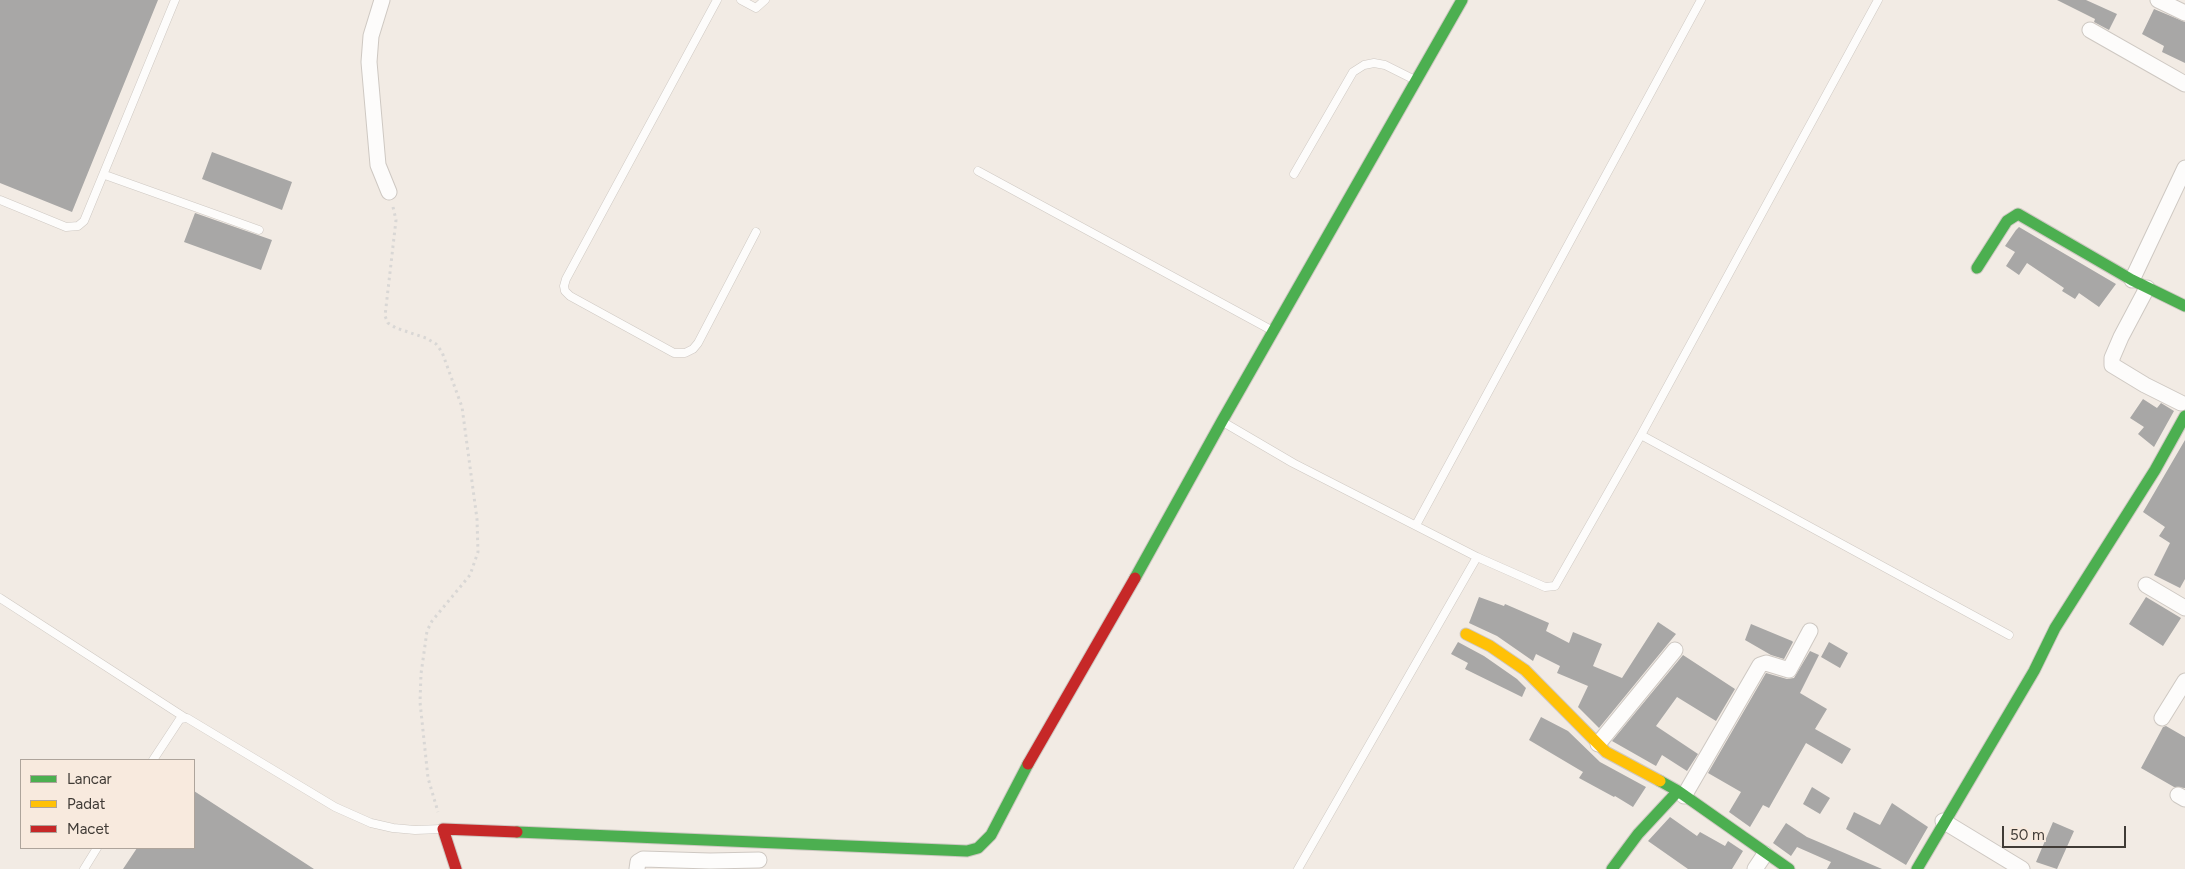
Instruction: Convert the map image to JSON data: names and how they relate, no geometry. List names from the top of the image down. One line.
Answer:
{"legend":["Lancar","Padat","Macet"],"scale_bar":"50 m"}
